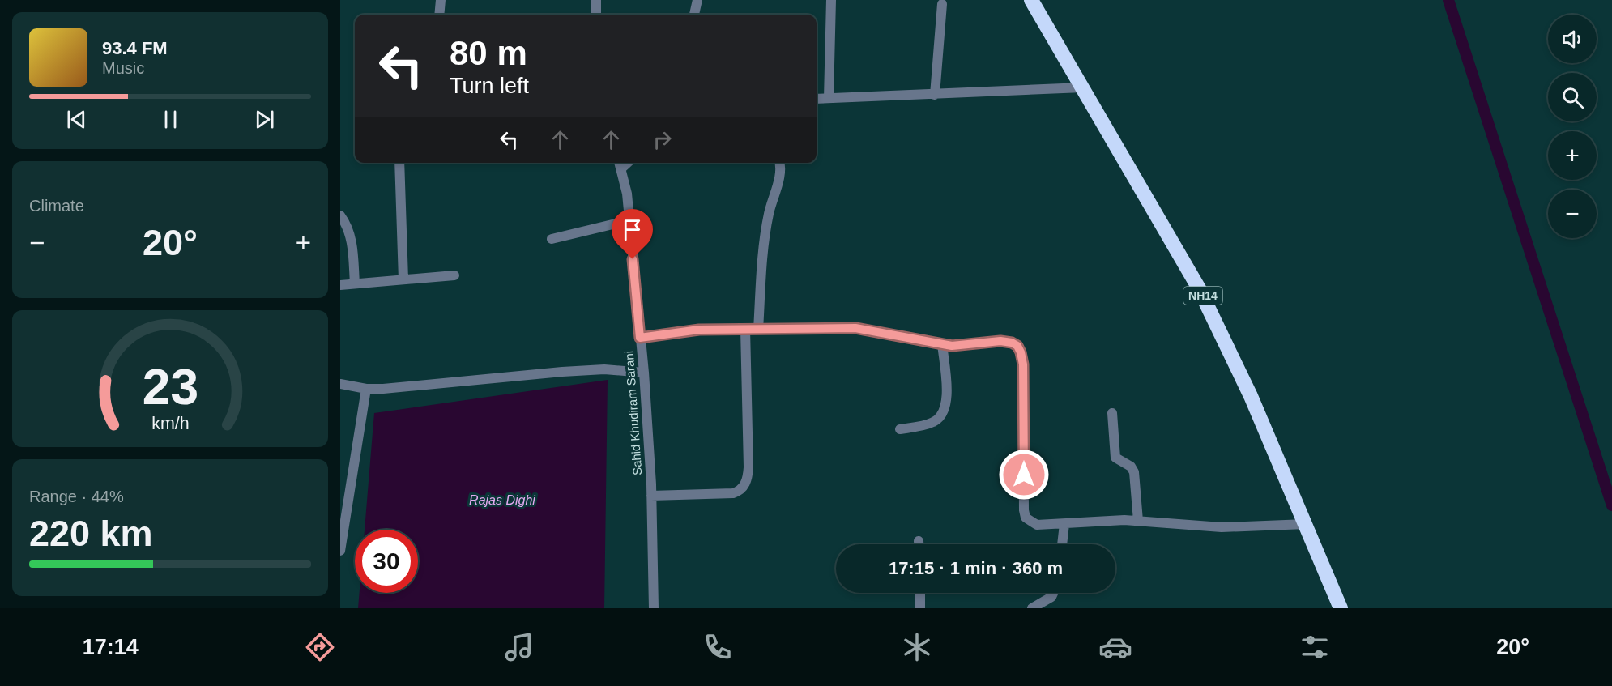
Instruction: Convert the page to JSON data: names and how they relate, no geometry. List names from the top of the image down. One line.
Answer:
{"streets":{"highway":["NH14"],"street":["Sahid Khudiram Sarani"]},"water":["Rajas Dighi"],"page":{"map_buttons":["+","−"],"turn":["80 m","Turn left"],"song":["93.4 FM","Music"],"tile":["Climate",["Range · 44%","220 km"]],"heat":["−","20°","+"],"limit":"30","trip":"17:15 · 1 min · 360 m","tabs":["17:14","20°"],"gauge":["23","km/h"]}}
